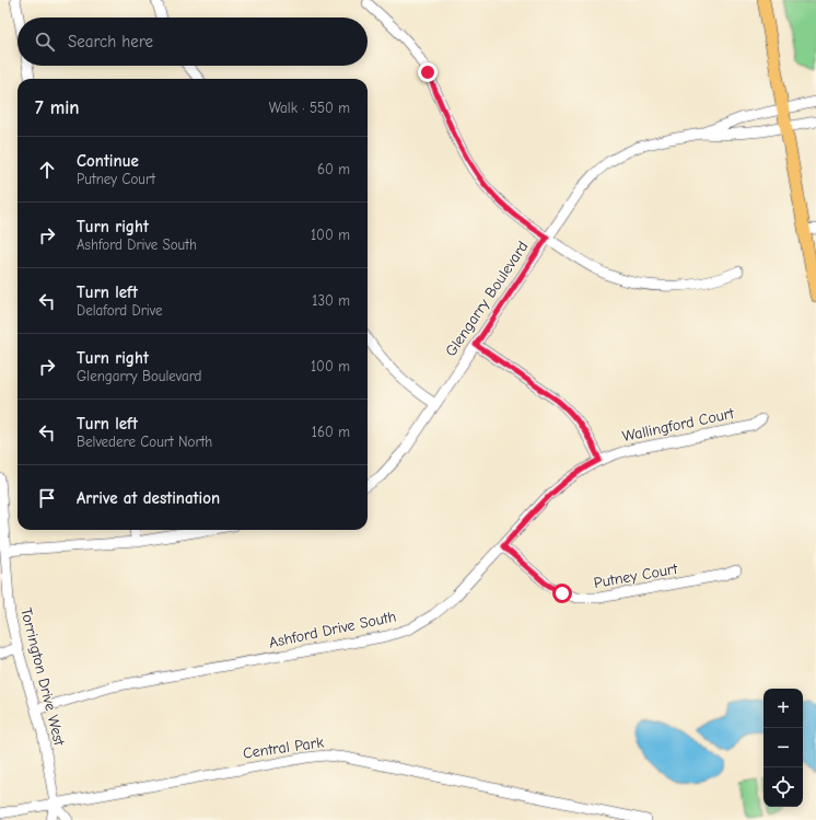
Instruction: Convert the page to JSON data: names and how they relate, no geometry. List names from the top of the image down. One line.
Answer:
{"streets":{"street":["Glengarry Boulevard","Wallingford Court","Putney Court","Ashford Drive South","Torrington Drive West","Central Park"]},"crossings":[["Wallingford Court","Ashford Drive South"],["Putney Court","Ashford Drive South"],["Ashford Drive South","Torrington Drive West"],["Torrington Drive West","Central Park"]],"page":{"search":"Search here","heading":["7 min","Walk · 550 m"],"list":[["Continue","Putney Court","60 m"],["Turn right","Ashford Drive South","100 m"],["Turn left","Delaford Drive","130 m"],["Turn right","Glengarry Boulevard","100 m"],["Turn left","Belvedere Court North","160 m"],"Arrive at destination"],"map_buttons":["+","−"]}}
